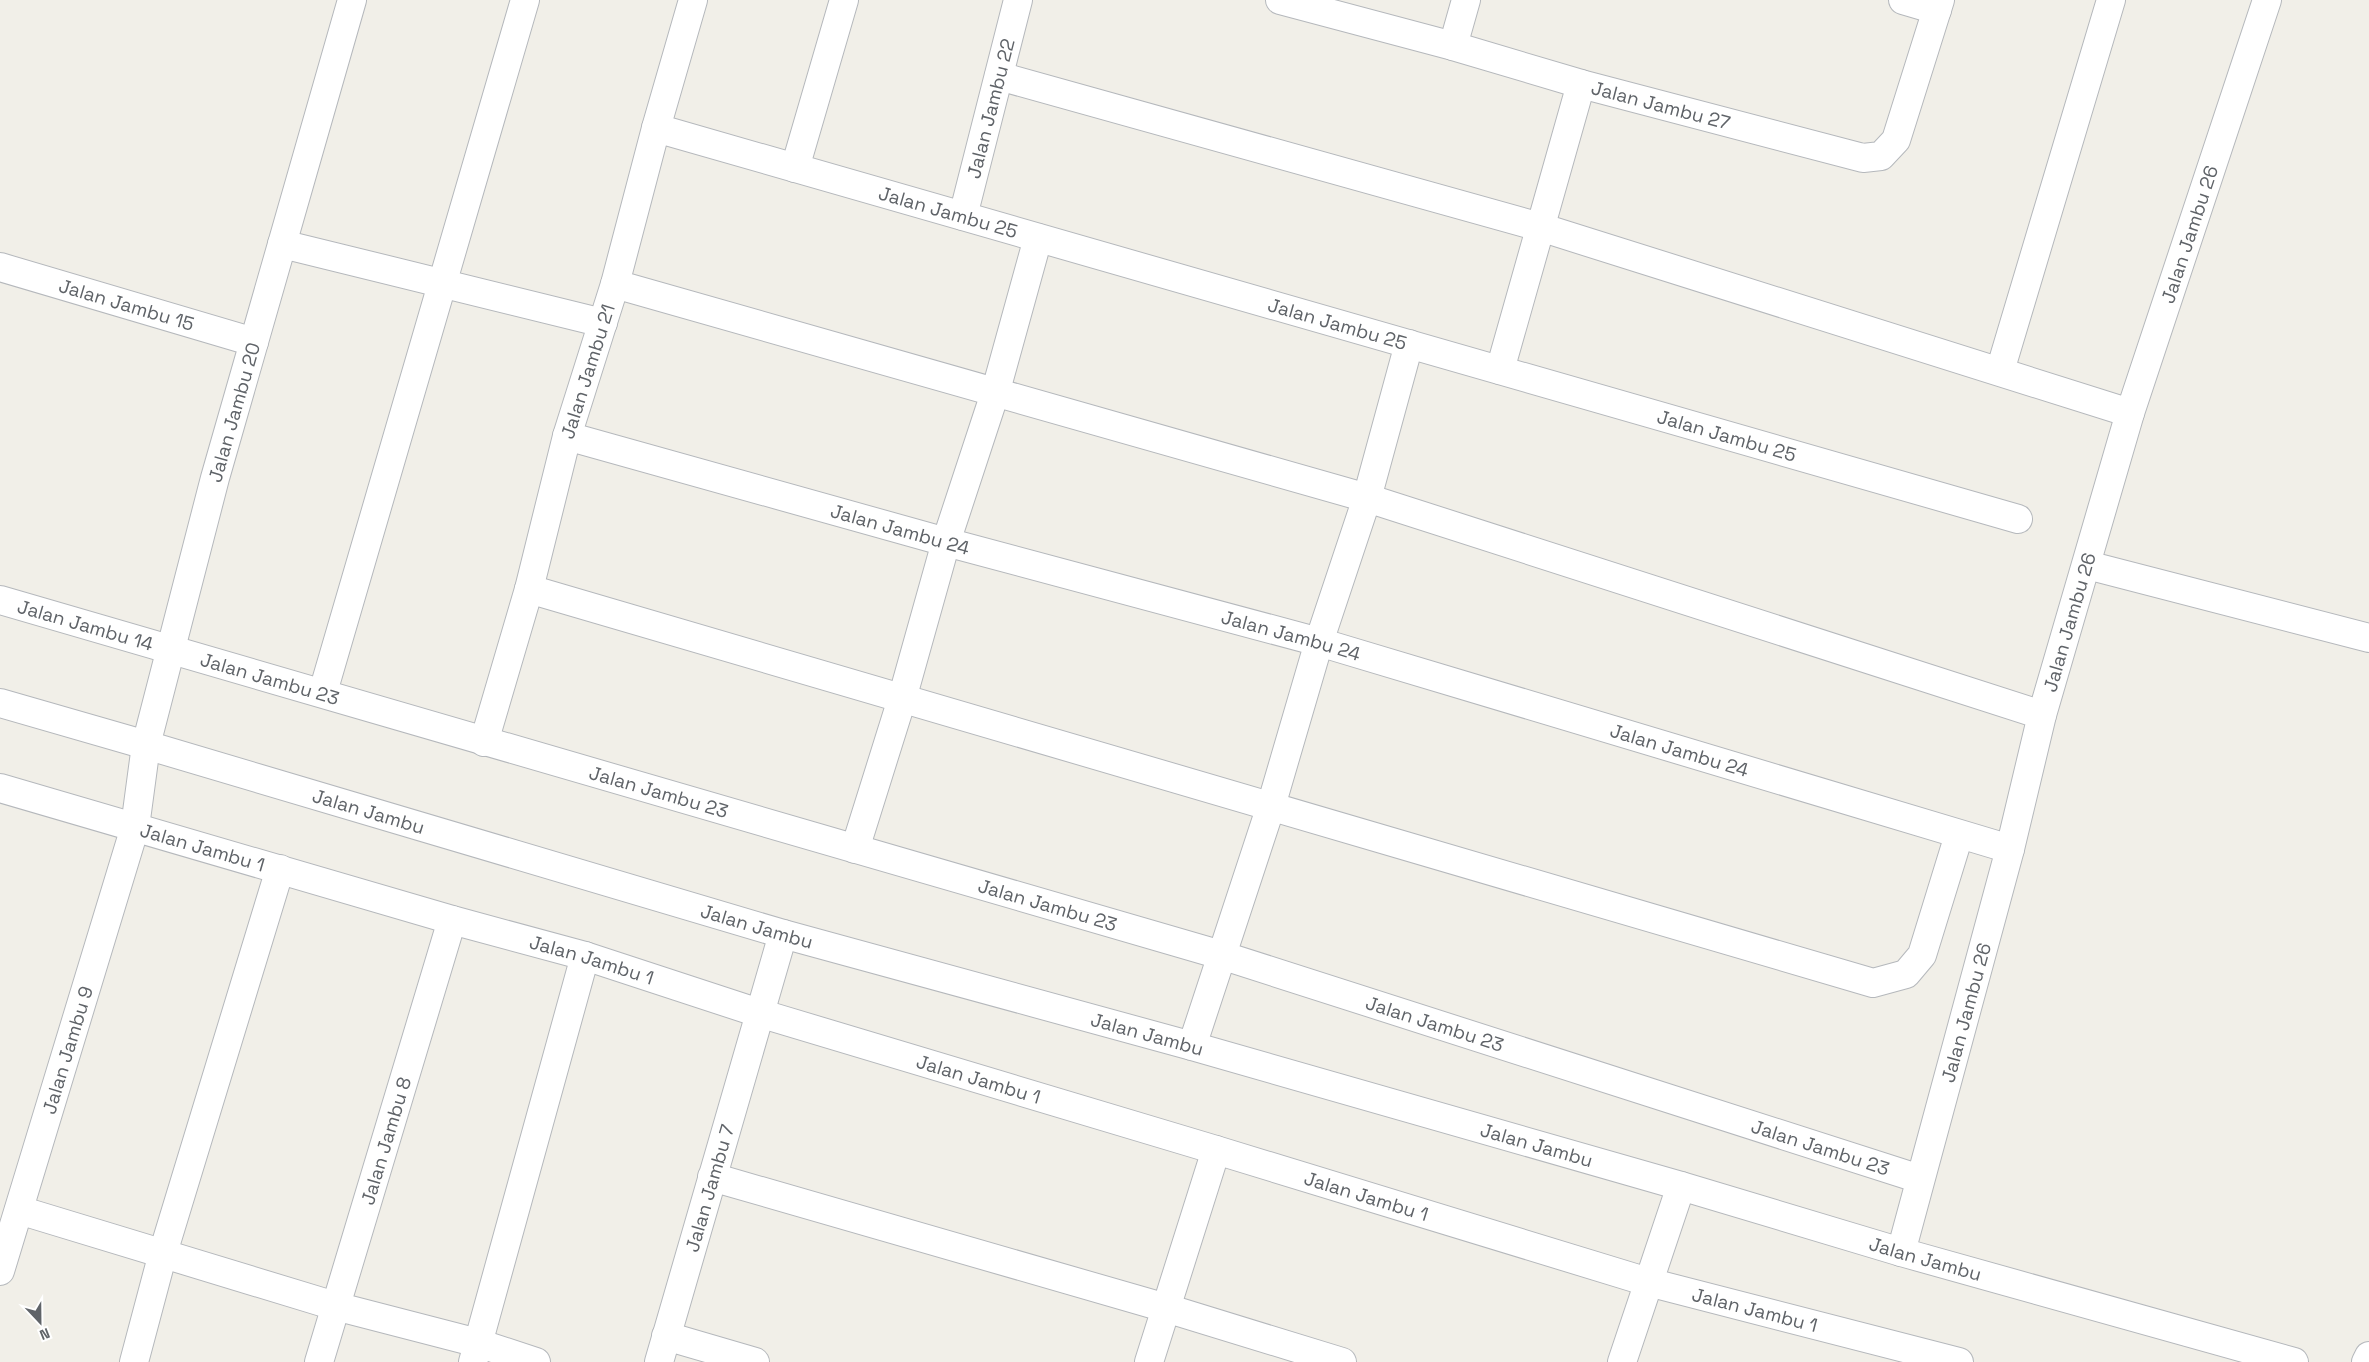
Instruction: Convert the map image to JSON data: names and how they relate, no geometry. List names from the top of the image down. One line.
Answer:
{"streets":{"street":["Jalan Jambu 27","Jalan Jambu 22","Jalan Jambu 25","Jalan Jambu 26","Jalan Jambu 15","Jalan Jambu 21","Jalan Jambu 20","Jalan Jambu 24","Jalan Jambu 14","Jalan Jambu 23","Jalan Jambu","Jalan Jambu 1","Jalan Jambu 9","Jalan Jambu 8","Jalan Jambu 7"]},"crossings":[["Jalan Jambu 22","Jalan Jambu 25"],["Jalan Jambu 25","Jalan Jambu 21"],["Jalan Jambu 26","Jalan Jambu 24"],["Jalan Jambu 26","Jalan Jambu 23"],["Jalan Jambu 26","Jalan Jambu"],["Jalan Jambu 15","Jalan Jambu 20"],["Jalan Jambu 21","Jalan Jambu 24"],["Jalan Jambu 21","Jalan Jambu 23"],["Jalan Jambu 20","Jalan Jambu 14"],["Jalan Jambu 20","Jalan Jambu 23"],["Jalan Jambu 20","Jalan Jambu"],["Jalan Jambu 20","Jalan Jambu 1"],["Jalan Jambu 20","Jalan Jambu 9"],["Jalan Jambu 14","Jalan Jambu 23"],["Jalan Jambu","Jalan Jambu 7"],["Jalan Jambu 1","Jalan Jambu 9"],["Jalan Jambu 1","Jalan Jambu 8"],["Jalan Jambu 1","Jalan Jambu 7"]],"north":"bottom"}
